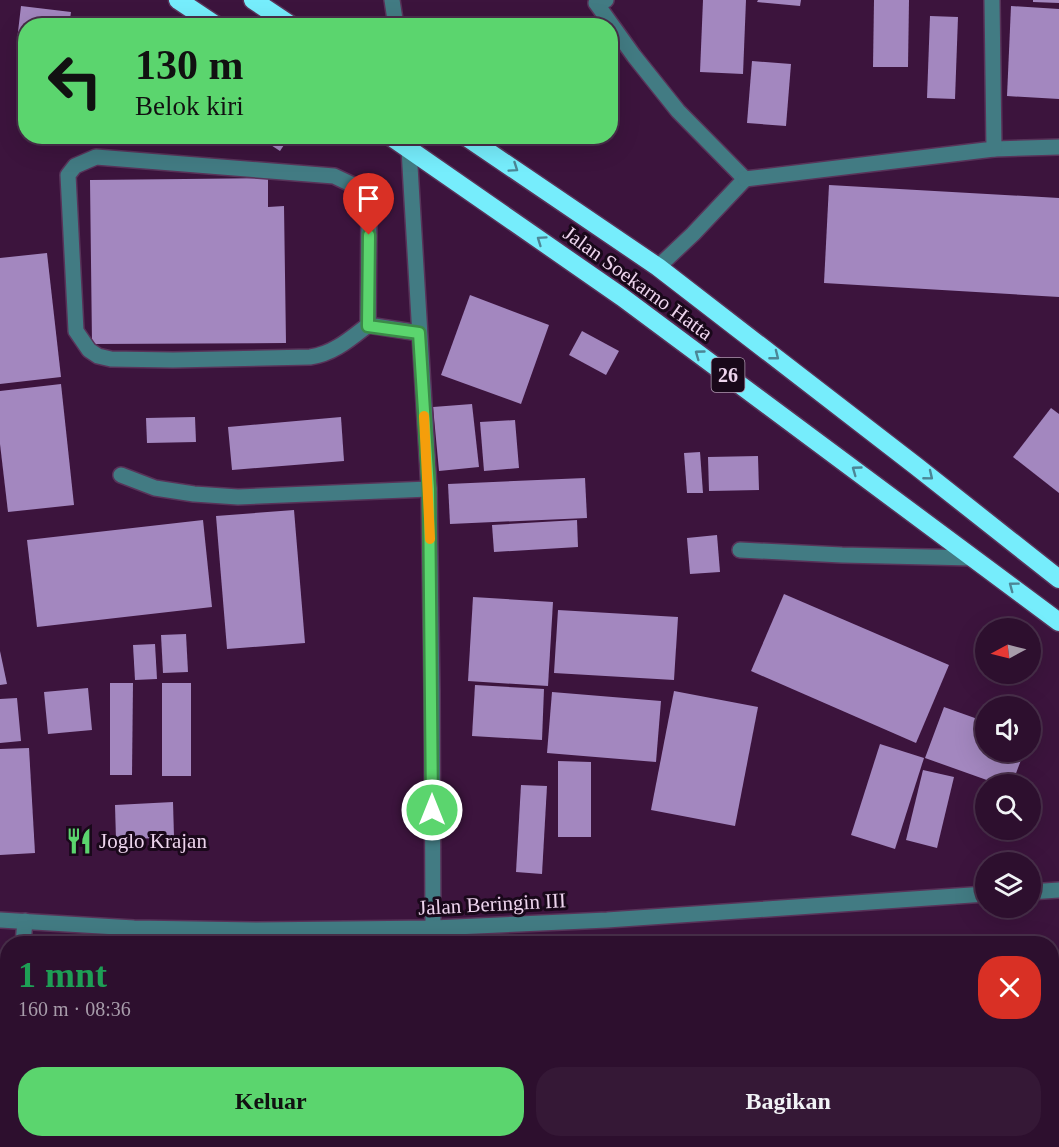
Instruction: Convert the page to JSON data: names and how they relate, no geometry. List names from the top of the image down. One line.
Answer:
{"streets":{"highway":["Jalan Soekarno Hatta","26"],"street":["Jalan Beringin III"]},"places":{"restaurant":["Joglo Krajan"]},"north":"left","page":{"turn":["130 m","Belok kiri"],"heading":["1 mnt","160 m · 08:36"],"buttons":["Keluar","Bagikan"]}}
